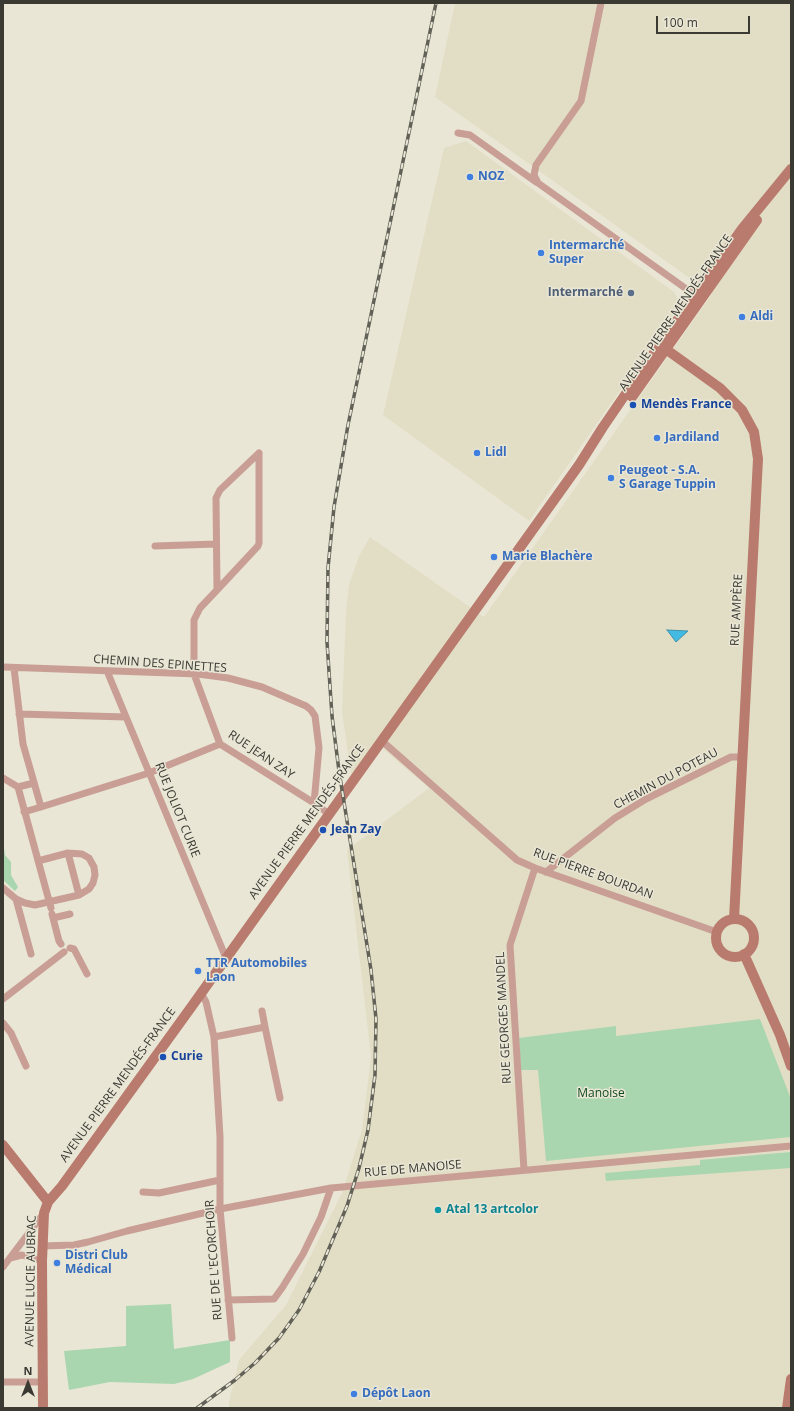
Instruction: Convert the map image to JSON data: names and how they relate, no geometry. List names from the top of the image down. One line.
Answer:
{"streets":{"main road":["AVENUE PIERRE MENDÉS-FRANCE","RUE AMPÈRE","AVENUE LUCIE AUBRAC"],"street":["CHEMIN DES EPINETTES","RUE JEAN ZAY","CHEMIN DU POTEAU","RUE JOLIOT CURIE","RUE PIERRE BOURDAN","RUE GEORGES MANDEL","RUE DE MANOISE","RUE DE L'ECORCHOIR"]},"crossings":[["AVENUE PIERRE MENDÉS-FRANCE","RUE AMPÈRE"],["AVENUE PIERRE MENDÉS-FRANCE","RUE JEAN ZAY"],["AVENUE PIERRE MENDÉS-FRANCE","RUE JOLIOT CURIE"],["AVENUE PIERRE MENDÉS-FRANCE","RUE PIERRE BOURDAN"],["AVENUE PIERRE MENDÉS-FRANCE","RUE DE L'ECORCHOIR"],["AVENUE PIERRE MENDÉS-FRANCE","AVENUE LUCIE AUBRAC"],["RUE AMPÈRE","CHEMIN DU POTEAU"],["RUE AMPÈRE","RUE PIERRE BOURDAN"],["CHEMIN DES EPINETTES","RUE JEAN ZAY"],["CHEMIN DES EPINETTES","RUE JOLIOT CURIE"],["CHEMIN DU POTEAU","RUE PIERRE BOURDAN"],["RUE PIERRE BOURDAN","RUE GEORGES MANDEL"],["RUE GEORGES MANDEL","RUE DE MANOISE"],["RUE DE MANOISE","RUE DE L'ECORCHOIR"],["RUE DE MANOISE","AVENUE LUCIE AUBRAC"]],"parks":["Manoise"],"places":["NOZ","Intermarché Super","Intermarché","Aldi","Mendès France","Jardiland","Lidl","Peugeot - S.A. S Garage Tuppin","Marie Blachère","Jean Zay","TTR Automobiles Laon","Curie","Atal 13 artcolor","Distri Club Médical","Dépôt Laon"],"scale_bar":"100 m","north":"top"}
